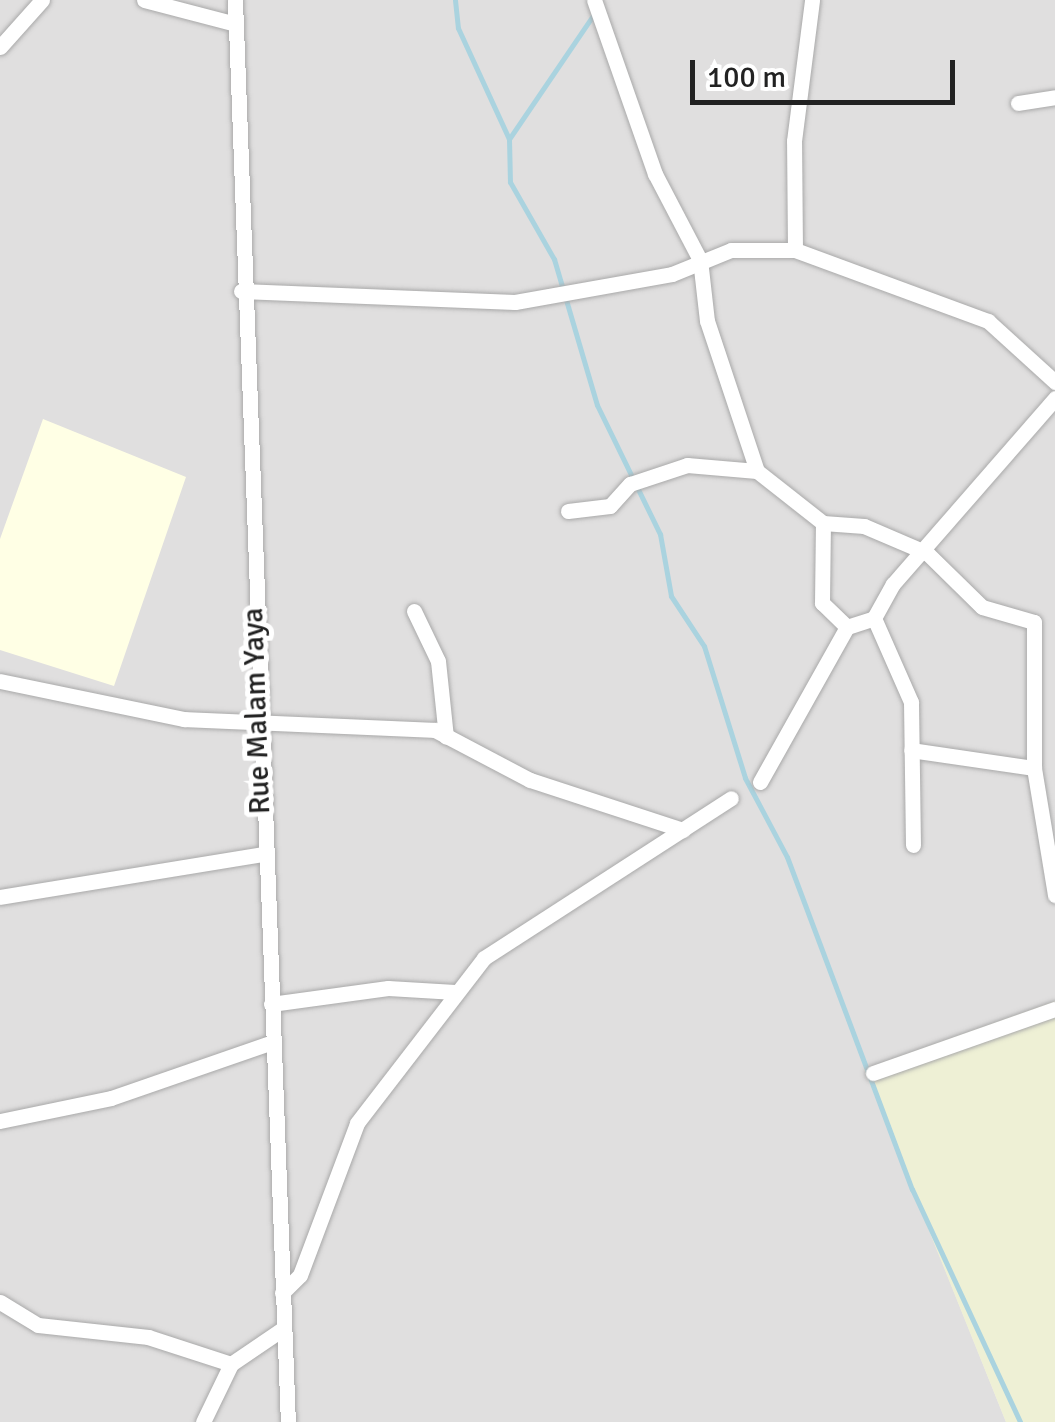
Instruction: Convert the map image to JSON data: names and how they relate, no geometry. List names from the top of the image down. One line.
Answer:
{"streets":{"street":["Rue Malam Yaya"]},"scale_bar":"100 m"}
